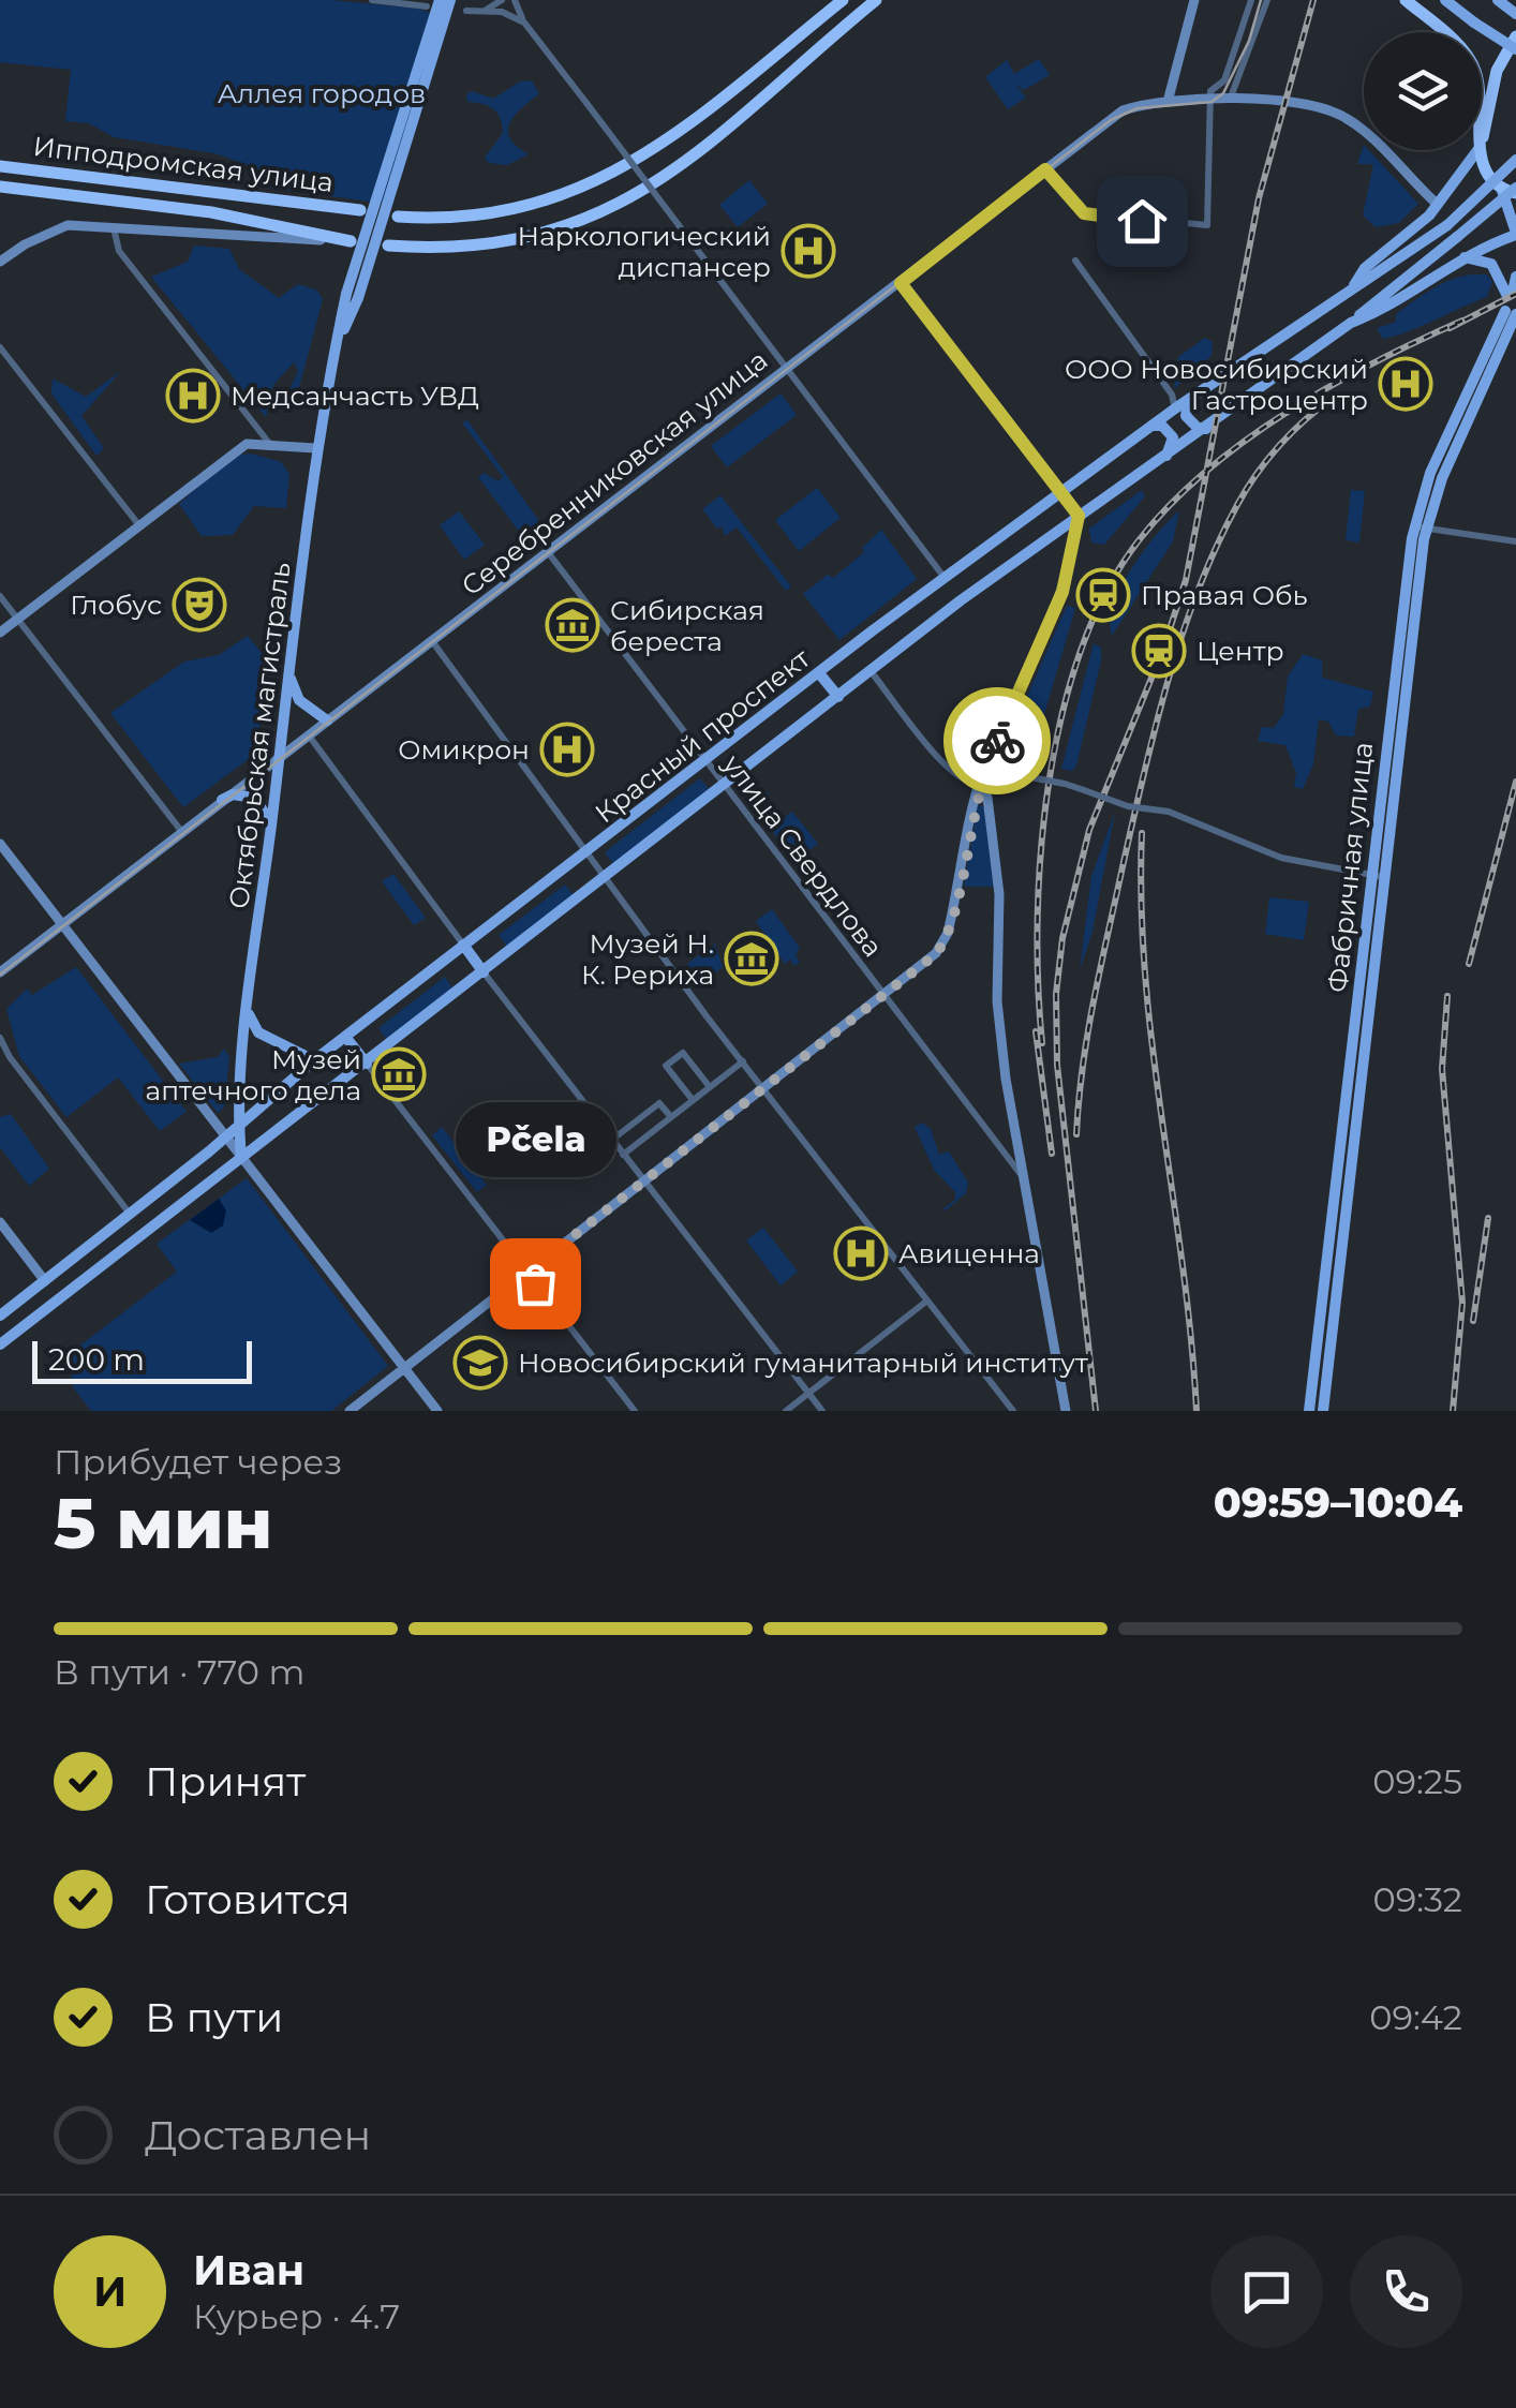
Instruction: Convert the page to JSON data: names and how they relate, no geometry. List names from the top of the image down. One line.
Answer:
{"streets":{"highway":["Ипподромская улица"],"main road":["Октябрьская магистраль","Красный проспект","Фабричная улица"],"street":["Серебренниковская улица","улица Свердлова"]},"crossings":[["Серебренниковская улица","Октябрьская магистраль"],["Серебренниковская улица","Красный проспект"],["Серебренниковская улица","улица Свердлова"],["Октябрьская магистраль","Красный проспект"],["Красный проспект","улица Свердлова"]],"parks":["Аллея городов"],"places":{"hospital":["Наркологический диспансер","ООО Новосибирский Гастроцентр","Медсанчасть УВД","Омикрон","Авиценна"],"station":["Правая Обь","Центр"],"theatre":["Глобус"],"museum":["Сибирская береста","Музей Н. К. Рериха","Музей аптечного дела"],"other":["Pčela"],"school or university":["Новосибирский гуманитарный институт"]},"scale_bar":"200 m","page":{"bubble":"Pčela","scale":"200 m","heading":["5 мин","Прибудет через","09:59–10:04"],"panel":["Иван","Курьер · 4.7"],"bar":"В пути · 770 m","list":[["Принят","09:25"],["Готовится","09:32"],["В пути","09:42"],"Доставлен"],"round":"И"}}
